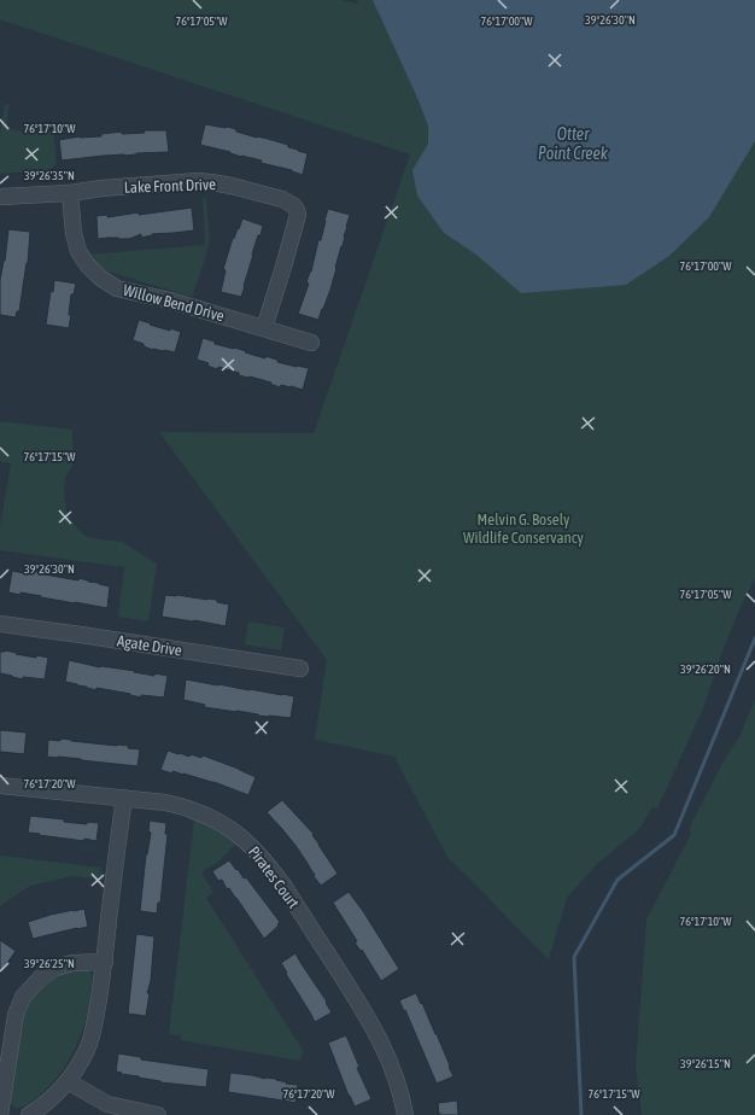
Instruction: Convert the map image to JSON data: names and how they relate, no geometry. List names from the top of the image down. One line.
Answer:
{"streets":{"street":["Lake Front Drive","Willow Bend Drive","Agate Drive","Pirates Court"]},"crossings":[["Lake Front Drive","Willow Bend Drive"]],"water":["Otter Point Creek"],"parks":["Melvin G. Bosely Wildlife Conservancy"],"coordinates":["39°26'30\"N","76°17'05\"W","76°17'00\"W","76°17'10\"W","39°26'35\"N","76°17'15\"W","39°26'20\"N","76°17'20\"W","39°26'25\"N","39°26'15\"N"]}
